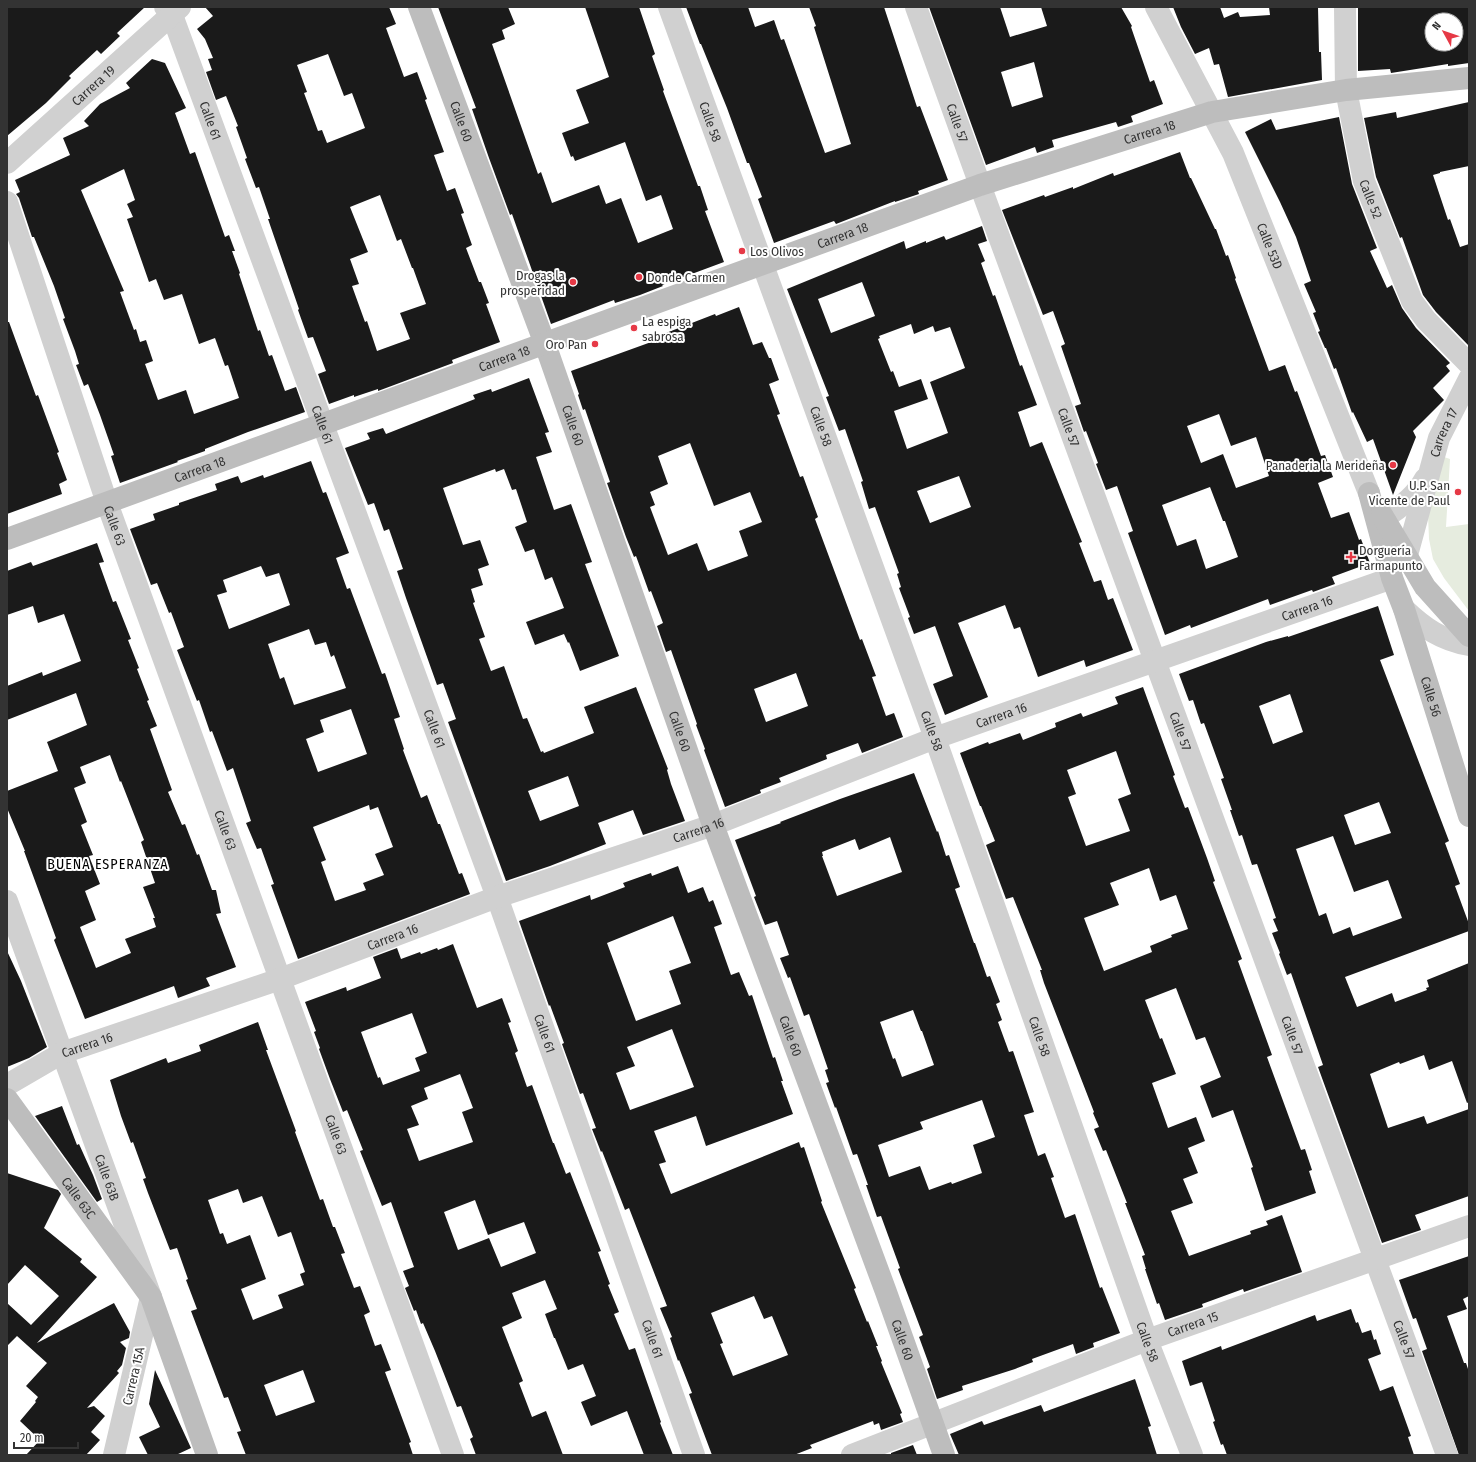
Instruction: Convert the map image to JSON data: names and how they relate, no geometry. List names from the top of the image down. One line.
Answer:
{"streets":{"street":["Carrera 19","Calle 61","Calle 60","Calle 58","Calle 57","Carrera 18","Calle 52","Calle 53D","Carrera 17","Calle 63","Carrera 16","Calle 56","Calle 63B","Calle 63C","Carrera 15","Carrera 15A"]},"crossings":[["Carrera 19","Calle 61"],["Calle 61","Carrera 18"],["Calle 61","Carrera 16"],["Calle 60","Carrera 18"],["Calle 60","Carrera 16"],["Calle 60","Carrera 15"],["Calle 58","Carrera 18"],["Calle 58","Carrera 16"],["Calle 58","Carrera 15"],["Calle 57","Carrera 18"],["Calle 57","Carrera 16"],["Calle 57","Carrera 15"],["Carrera 18","Calle 52"],["Carrera 18","Calle 53D"],["Carrera 18","Calle 63"],["Calle 53D","Carrera 17"],["Calle 53D","Carrera 16"],["Calle 53D","Calle 56"],["Calle 63","Carrera 16"],["Carrera 16","Calle 56"],["Carrera 16","Calle 63B"],["Calle 63B","Calle 63C"],["Calle 63B","Carrera 15A"],["Calle 63C","Carrera 15A"]],"districts":["BUENA ESPERANZA"],"places":{"other":["Los Olivos","Donde Carmen","Drogas la prosperidad","La espiga sabrosa","Oro Pan","Panaderia la Merideña","U.P. San Vicente de Paul"],"health":["Dorguería Farmapunto"]},"scale_bar":"20 m","north":"top left"}
